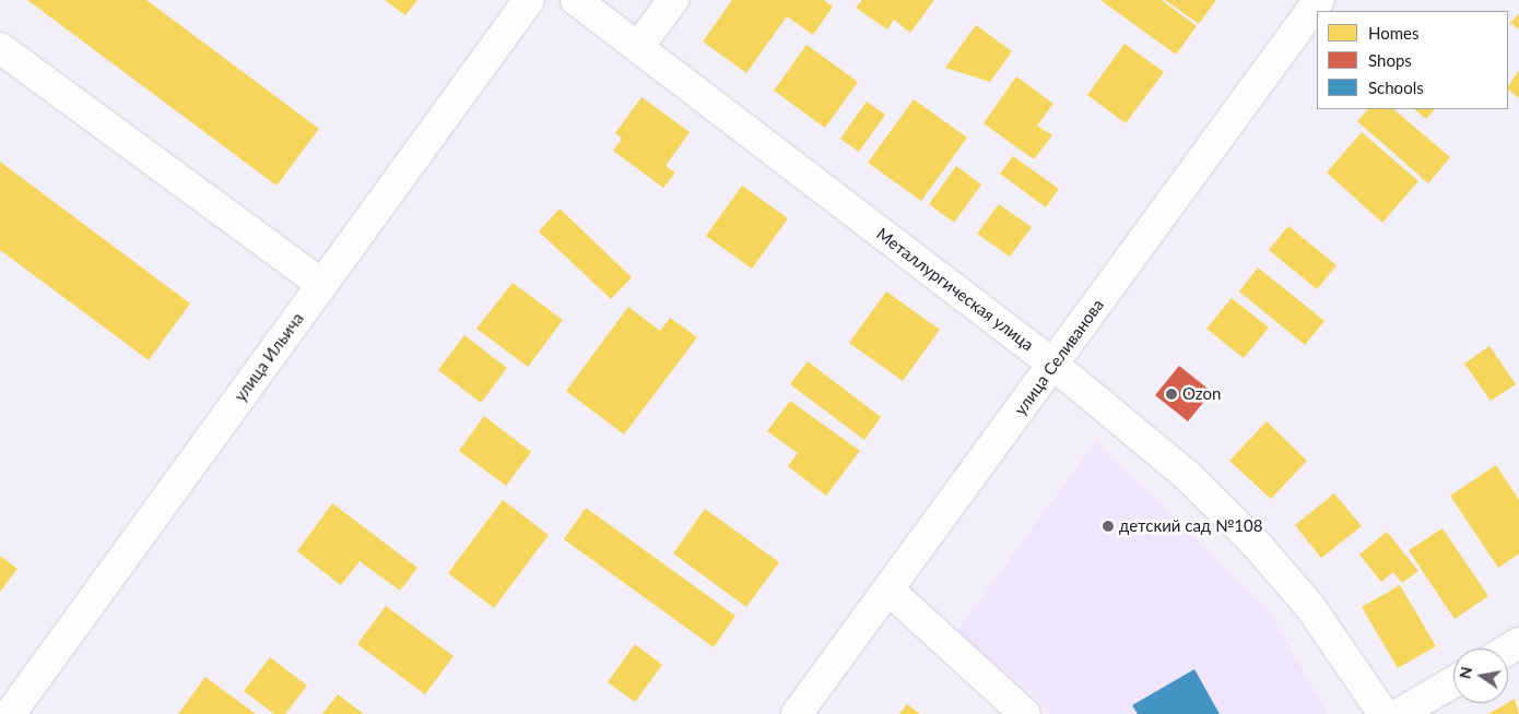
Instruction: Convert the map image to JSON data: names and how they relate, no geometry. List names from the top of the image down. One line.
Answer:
{"streets":{"street":["Металлургическая улица","улица Ильича","улица Селиванова"]},"crossings":[["Металлургическая улица","улица Селиванова"]],"places":["Ozon","детский сад №108"],"legend":["Homes","Shops","Schools"],"north":"left"}
